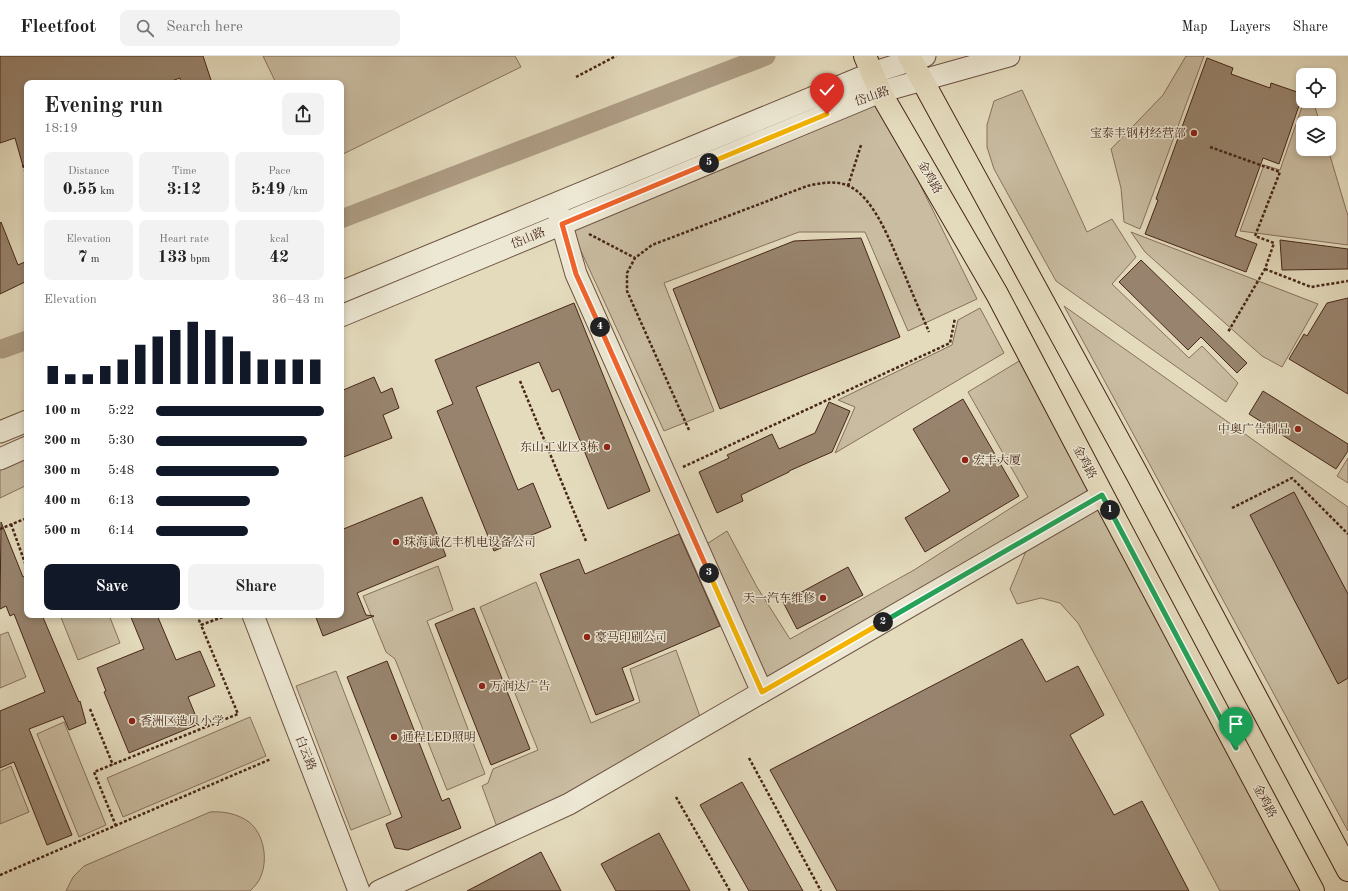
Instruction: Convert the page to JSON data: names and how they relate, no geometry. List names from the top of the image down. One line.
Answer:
{"streets":{"main road":["金鸡路"],"street":["岱山路","白云路"]},"crossings":[["岱山路","金鸡路"]],"places":["宝泰丰钢材经营部","中奥广告制品","东山工业区3栋","宏丰大厦","珠海诚亿丰机电设备公司","天一汽车维修","豪马印刷公司","万润达广告","香洲区造贝小学","通程LED照明"],"page":{"header":"Fleetfoot","search":"Search here","nav":["Map","Layers","Share"],"heading":["Evening run","18:19"],"stats":[["Distance","0.55 km"],["Time","3:12"],["Pace","5:49 /km"],["Elevation","7 m"],["Heart rate","133 bpm"],["kcal","42"]],"pins":["5","4","1","3","2"],"chart":["Elevation","36–43 m"],"list":[{"name":"100 m","note":"5:22"},{"name":"200 m","note":"5:30"},{"name":"300 m","note":"5:48"},{"name":"400 m","note":"6:13"},{"name":"500 m","note":"6:14"}],"buttons":["Save","Share"]}}
